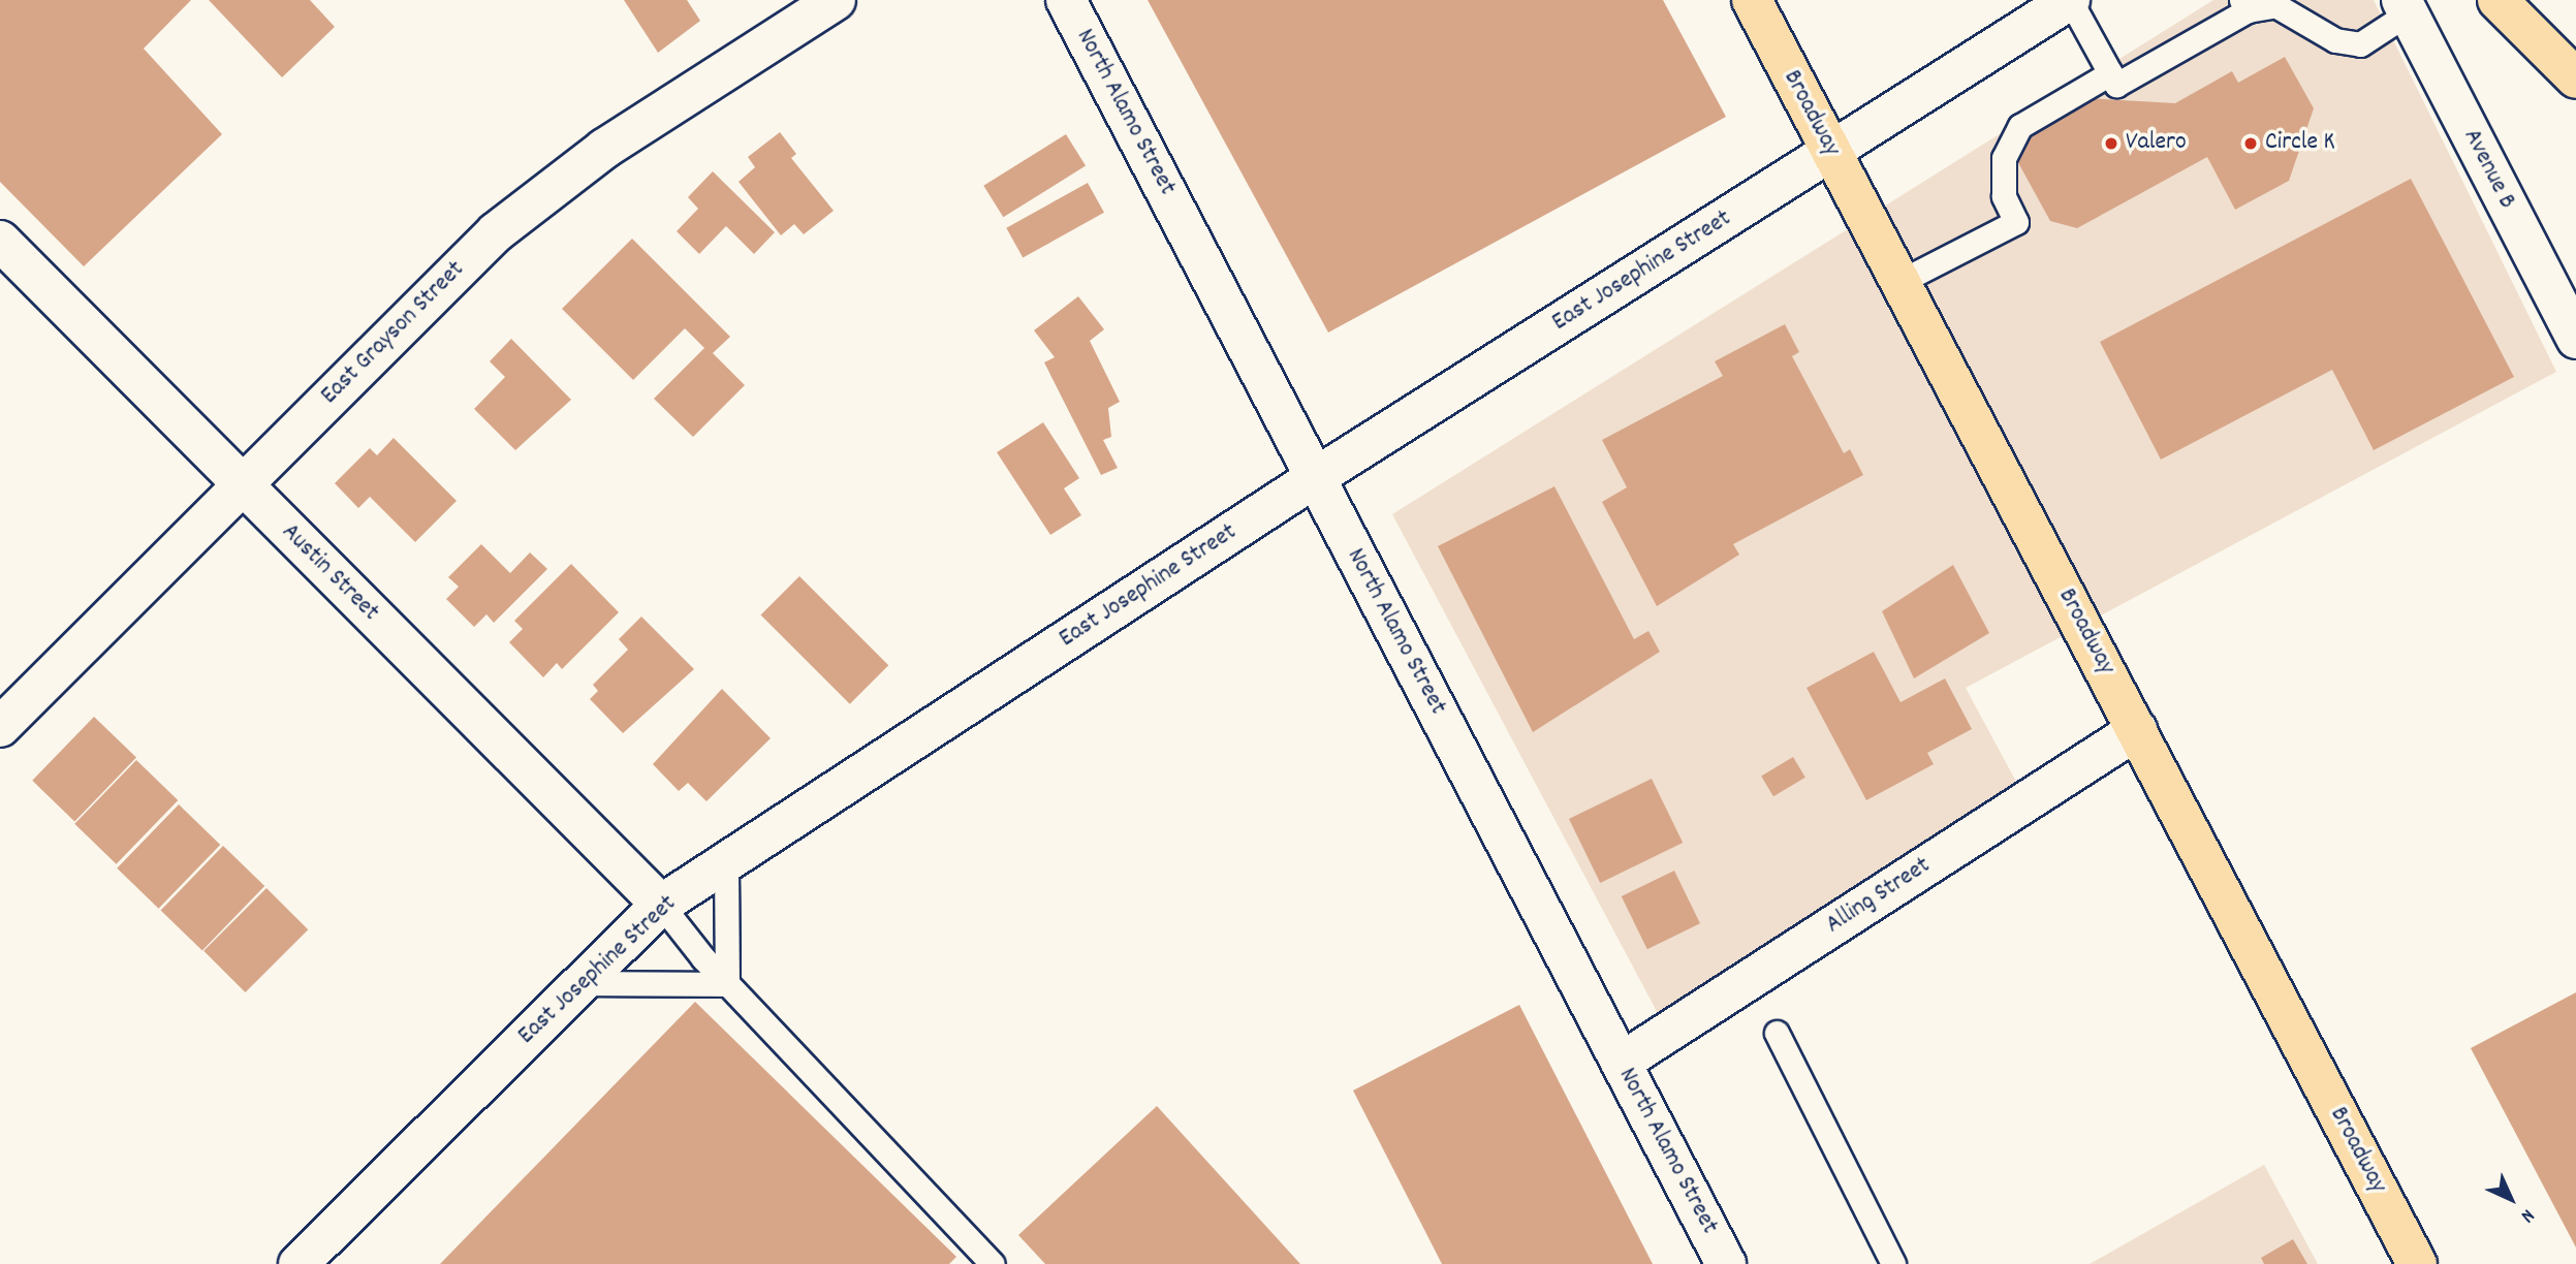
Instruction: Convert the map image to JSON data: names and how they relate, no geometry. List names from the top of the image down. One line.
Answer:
{"streets":{"main road":["Broadway"],"street":["North Alamo Street","Avenue B","East Josephine Street","East Grayson Street","Austin Street","Alling Street"]},"crossings":[["North Alamo Street","East Josephine Street"],["North Alamo Street","Alling Street"],["Broadway","East Josephine Street"],["Broadway","Alling Street"],["East Josephine Street","Austin Street"],["East Grayson Street","Austin Street"]],"places":["Valero","Circle K"],"north":"bottom right"}
